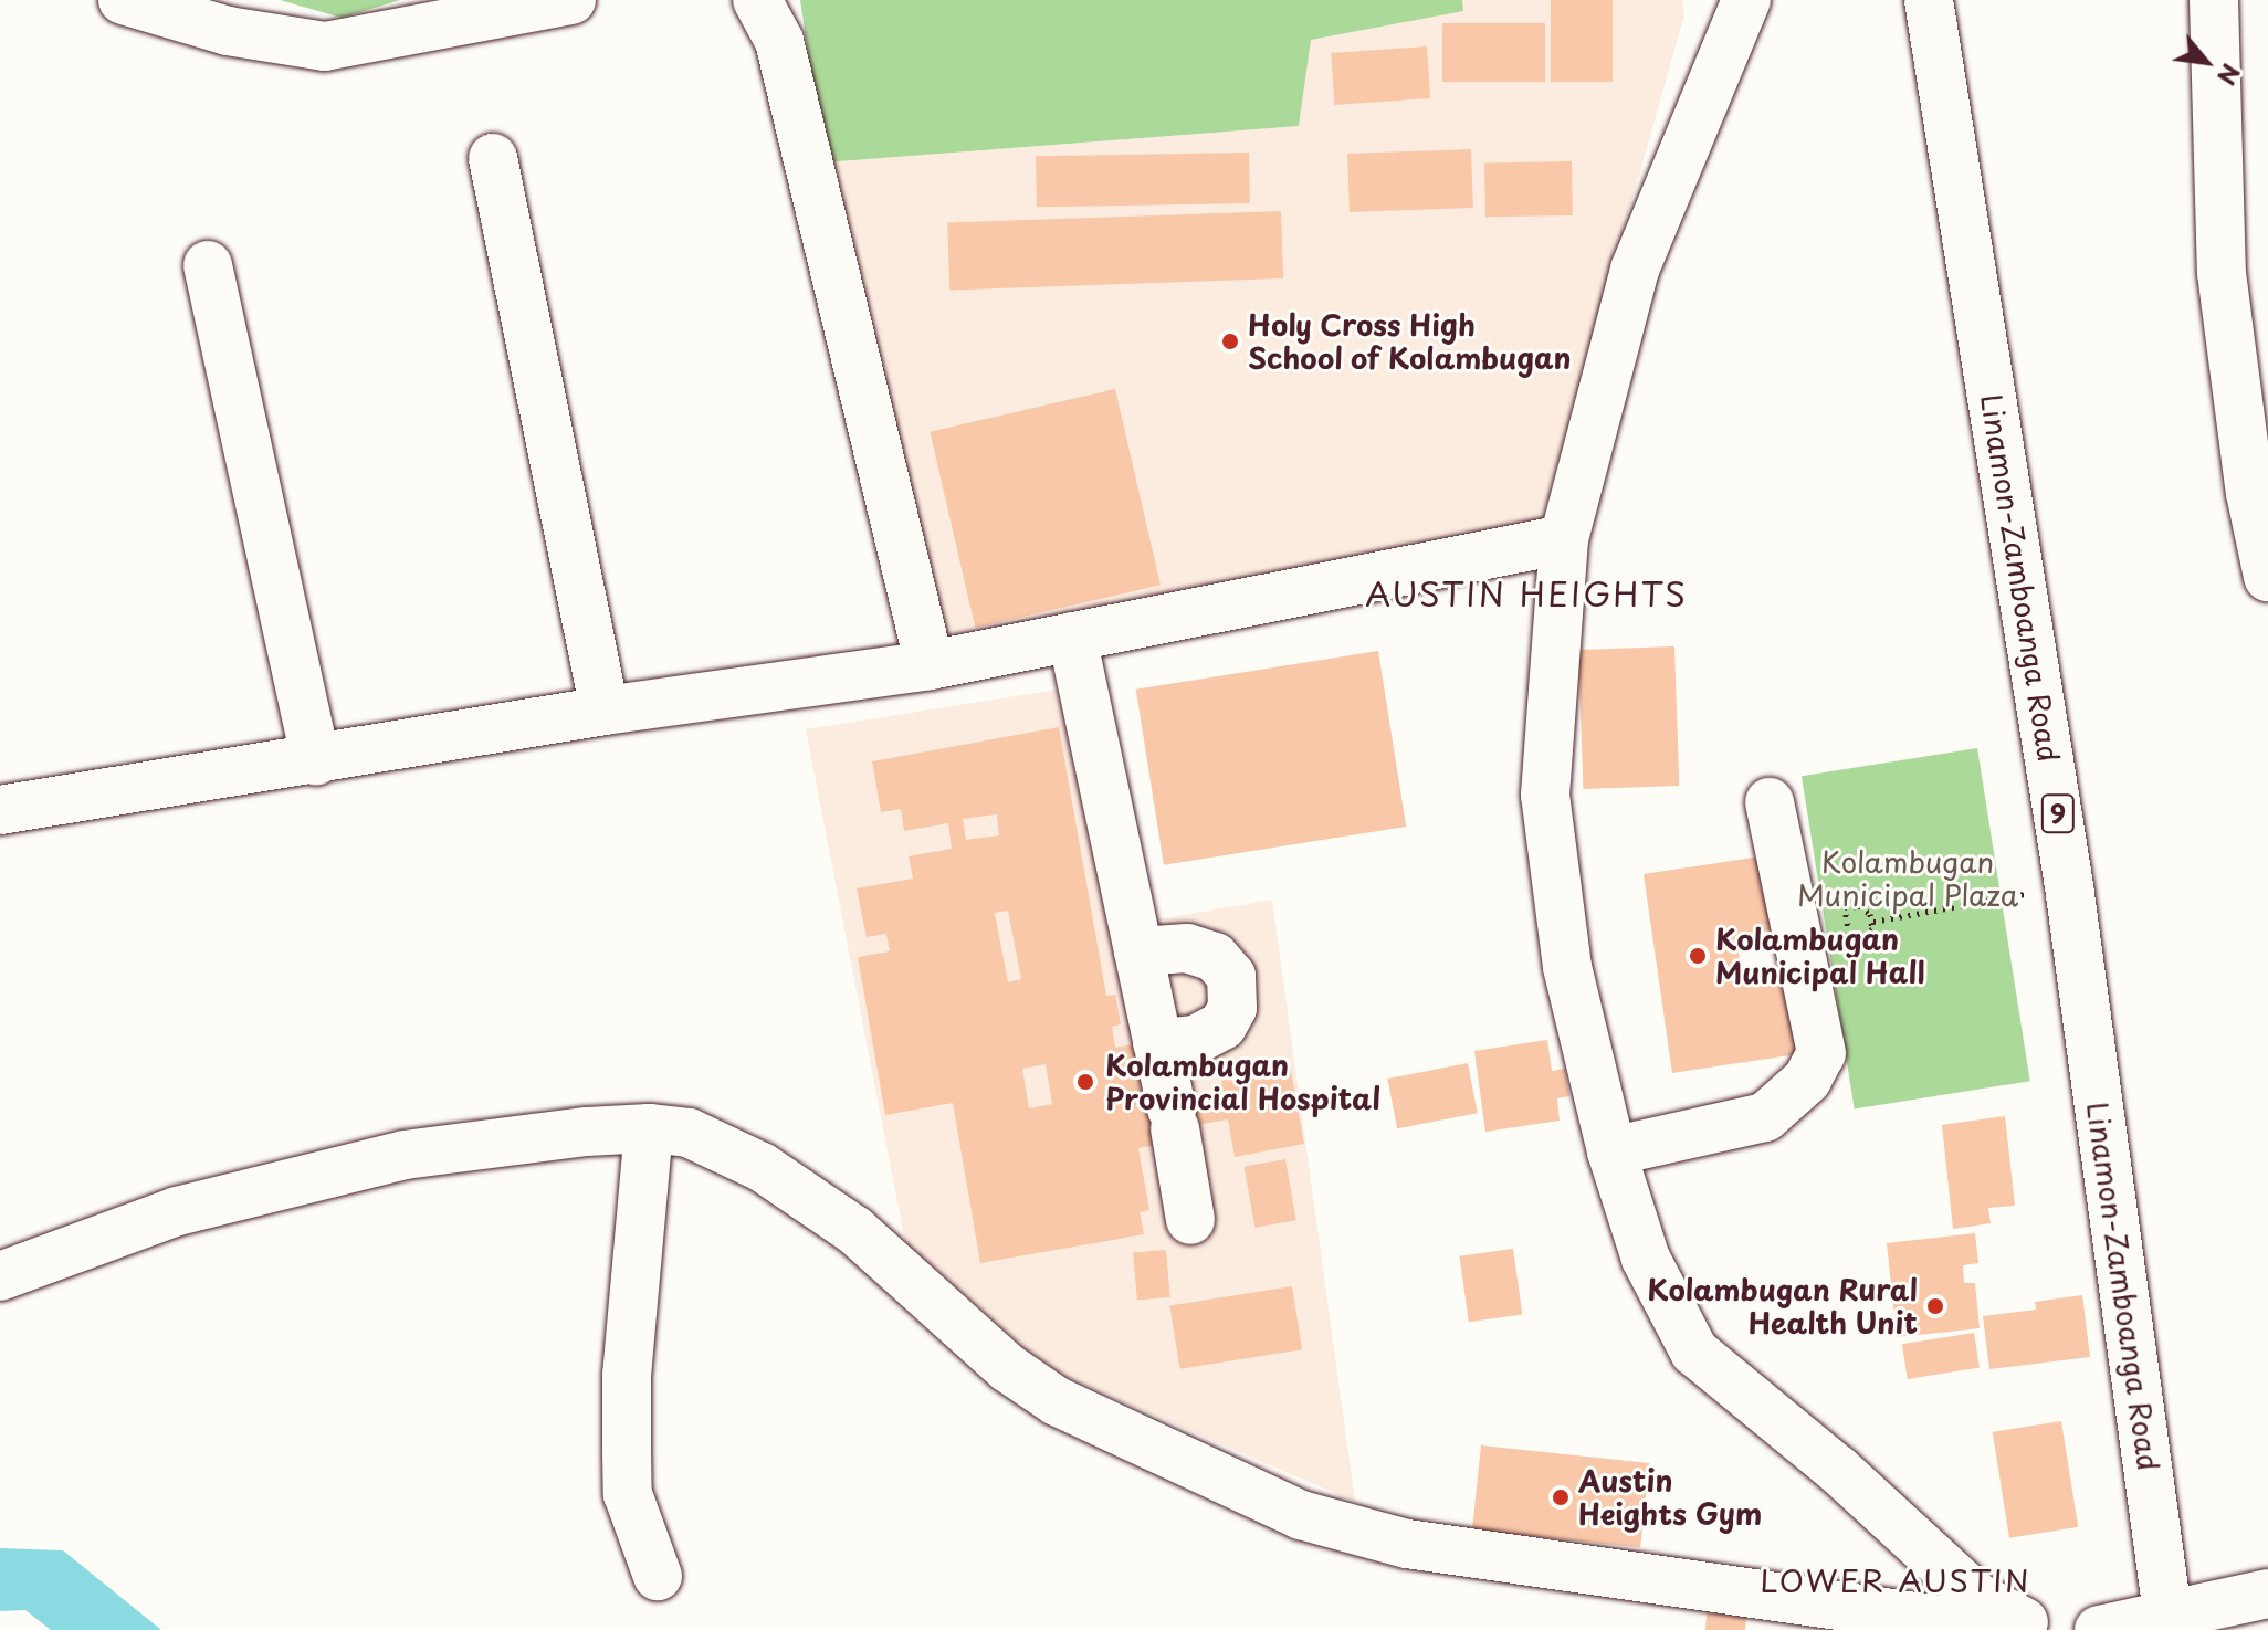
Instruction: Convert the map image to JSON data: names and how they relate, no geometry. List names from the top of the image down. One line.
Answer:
{"streets":{"main road":["Linamon-Zamboanga Road","9"]},"districts":["AUSTIN HEIGHTS","LOWER AUSTIN"],"parks":["Kolambugan Municipal Plaza"],"places":["Holy Cross High School of Kolambugan","Kolambugan Municipal Hall","Kolambugan Provincial Hospital","Kolambugan Rural Health Unit","Austin Heights Gym"],"north":"bottom right"}
